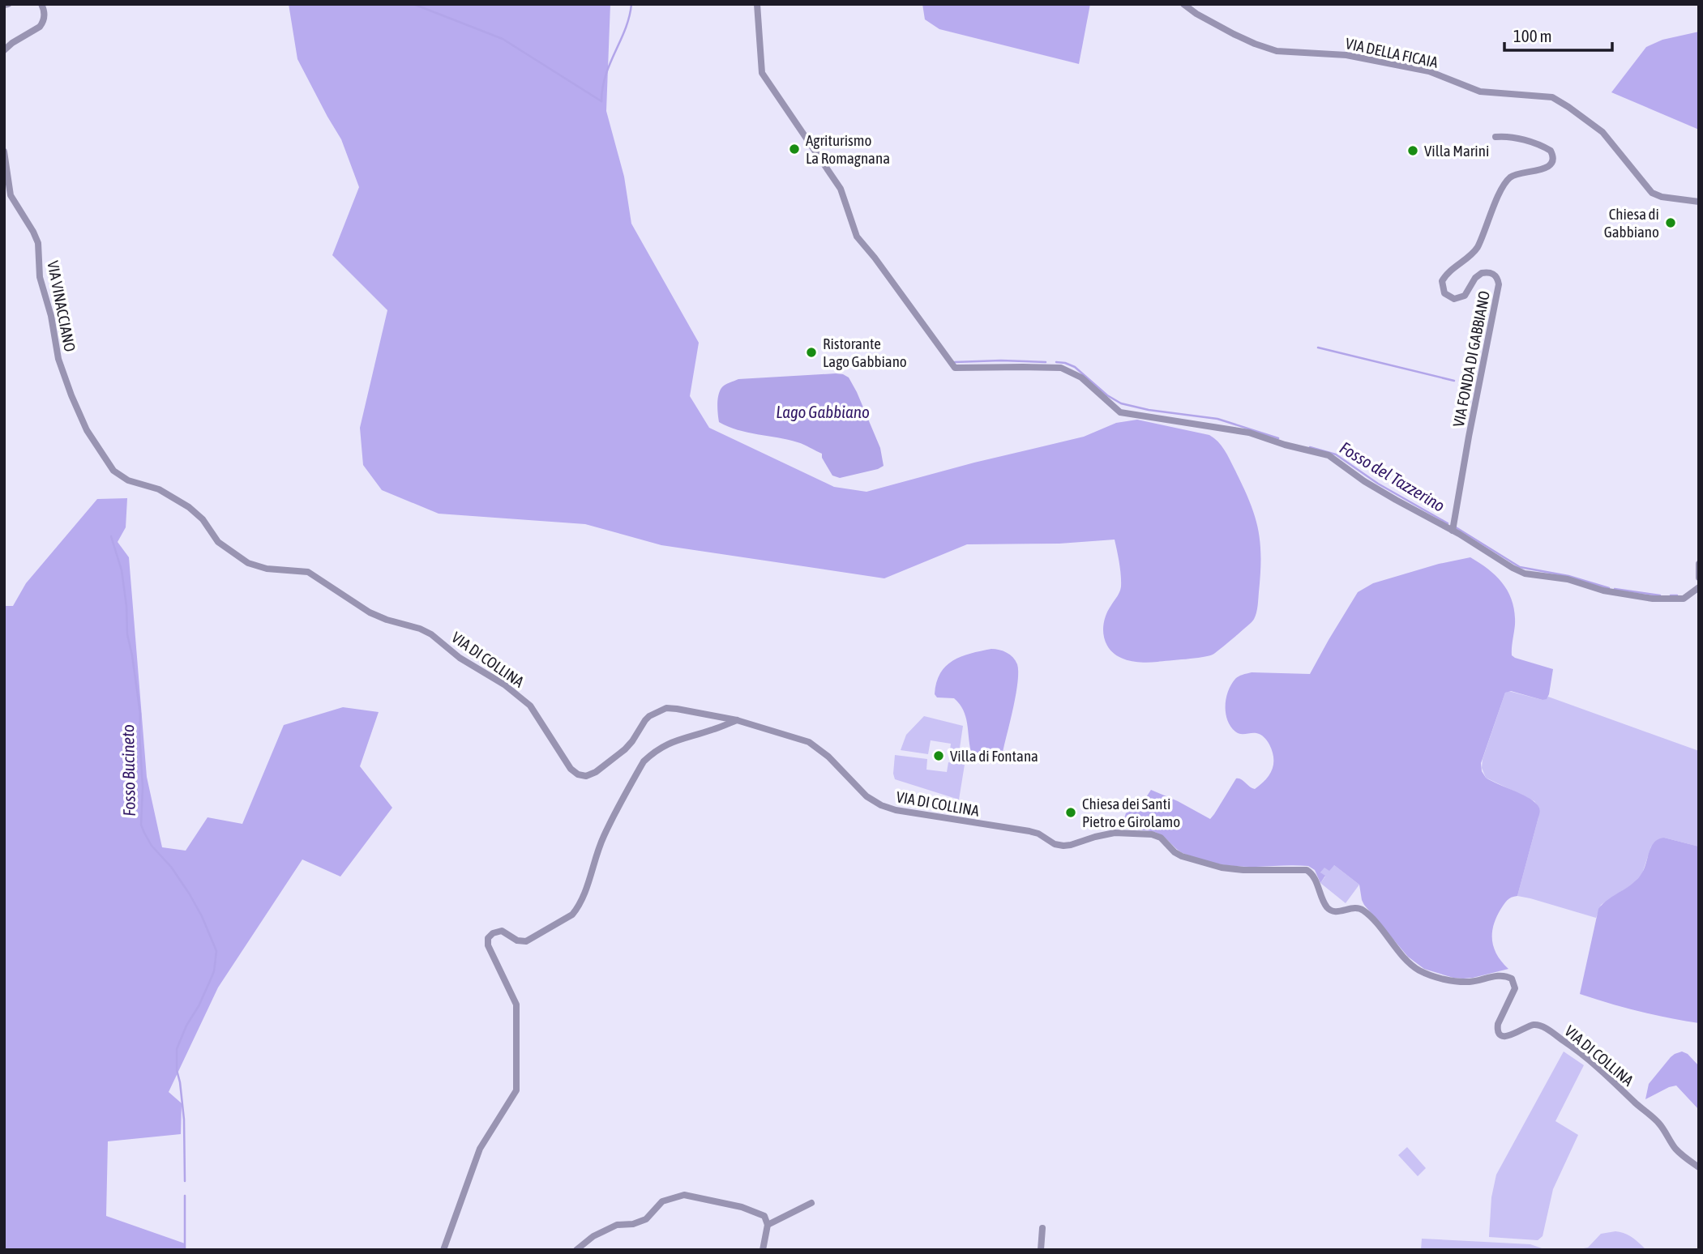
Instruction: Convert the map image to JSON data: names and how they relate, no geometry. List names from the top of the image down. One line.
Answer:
{"streets":{"street":["VIA DELLA FICAIA","VIA VINACCIANO","VIA FONDA DI GABBIANO","VIA DI COLLINA"]},"crossings":[["VIA VINACCIANO","VIA DI COLLINA"]],"water":["Lago Gabbiano","Fosso del Tazzerino","Fosso Bucineto"],"places":["Agriturismo La Romagnana","Villa Marini","Chiesa di Gabbiano","Ristorante Lago Gabbiano","Villa di Fontana","Chiesa dei Santi Pietro e Girolamo"],"scale_bar":"100 m"}
